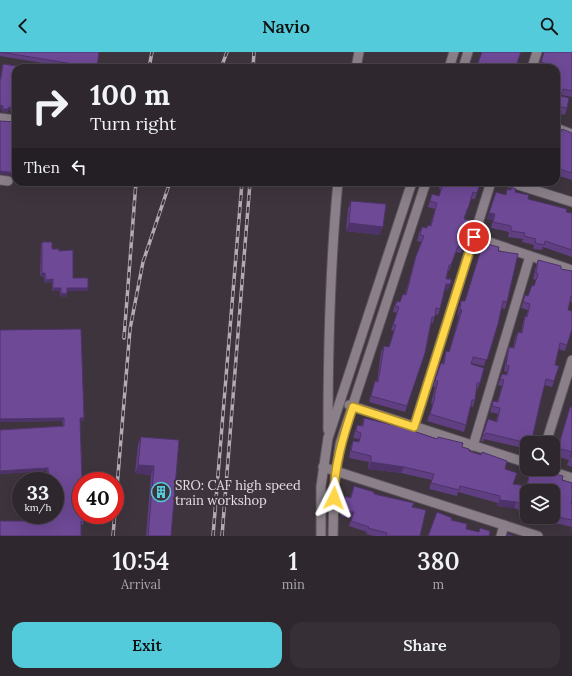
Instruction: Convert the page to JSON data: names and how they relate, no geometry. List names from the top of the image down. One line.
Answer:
{"places":{"building":["SRO: CAF high speed train workshop"]},"page":{"header":"Navio","turn":["100 m","Turn right"],"then":"Then","speed":"33 km/h","limit":"40","eta":["10:54","Arrival","1","min","380","m"],"buttons":["Exit","Share"]}}
